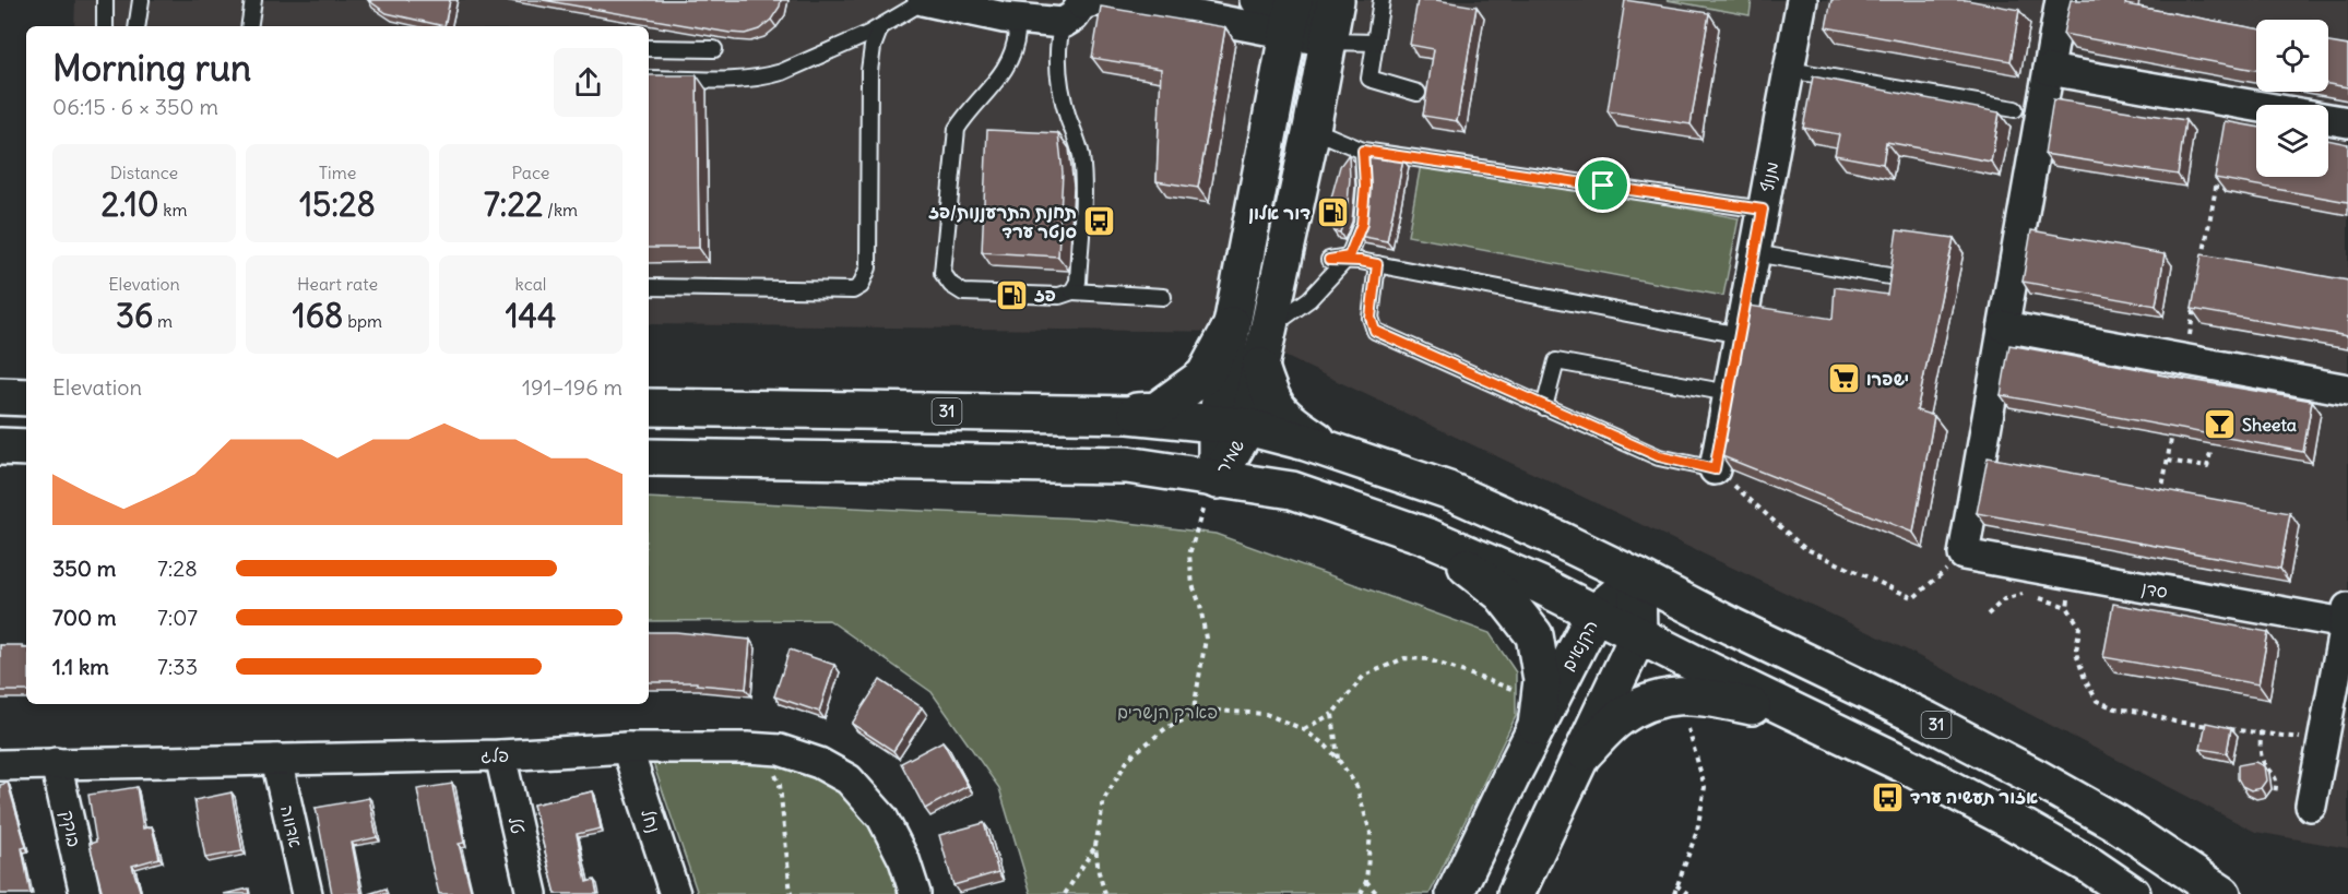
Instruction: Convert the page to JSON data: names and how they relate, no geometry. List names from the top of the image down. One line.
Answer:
{"streets":{"main road":["31","שמיר","הקנאים"],"street":["מנוף","סדן","פלג","נחל","טל","אדווה","בוקק"]},"crossings":[["31","שמיר"],["31","הקנאים"],["פלג","נחל"],["פלג","טל"],["פלג","אדווה"],["פלג","בוקק"]],"parks":["פארק הנשרים"],"places":{"fuel station":["דור אלון","פז"],"bus stop":["תחנת התרעננות/פז סנטר ערד","אזור תעשיה ערד"],"supermarket":["ישפרו"],"bar":["Sheeta"]},"page":{"heading":["Morning run","06:15 · 6 × 350 m"],"stats":[["Distance","2.10 km"],["Time","15:28"],["Pace","7:22 /km"],["Elevation","36 m"],["Heart rate","168 bpm"],["kcal","144"]],"chart":["Elevation","191–196 m"],"list":[{"name":"350 m","note":"7:28"},{"name":"700 m","note":"7:07"},{"name":"1.1 km","note":"7:33"}]}}
